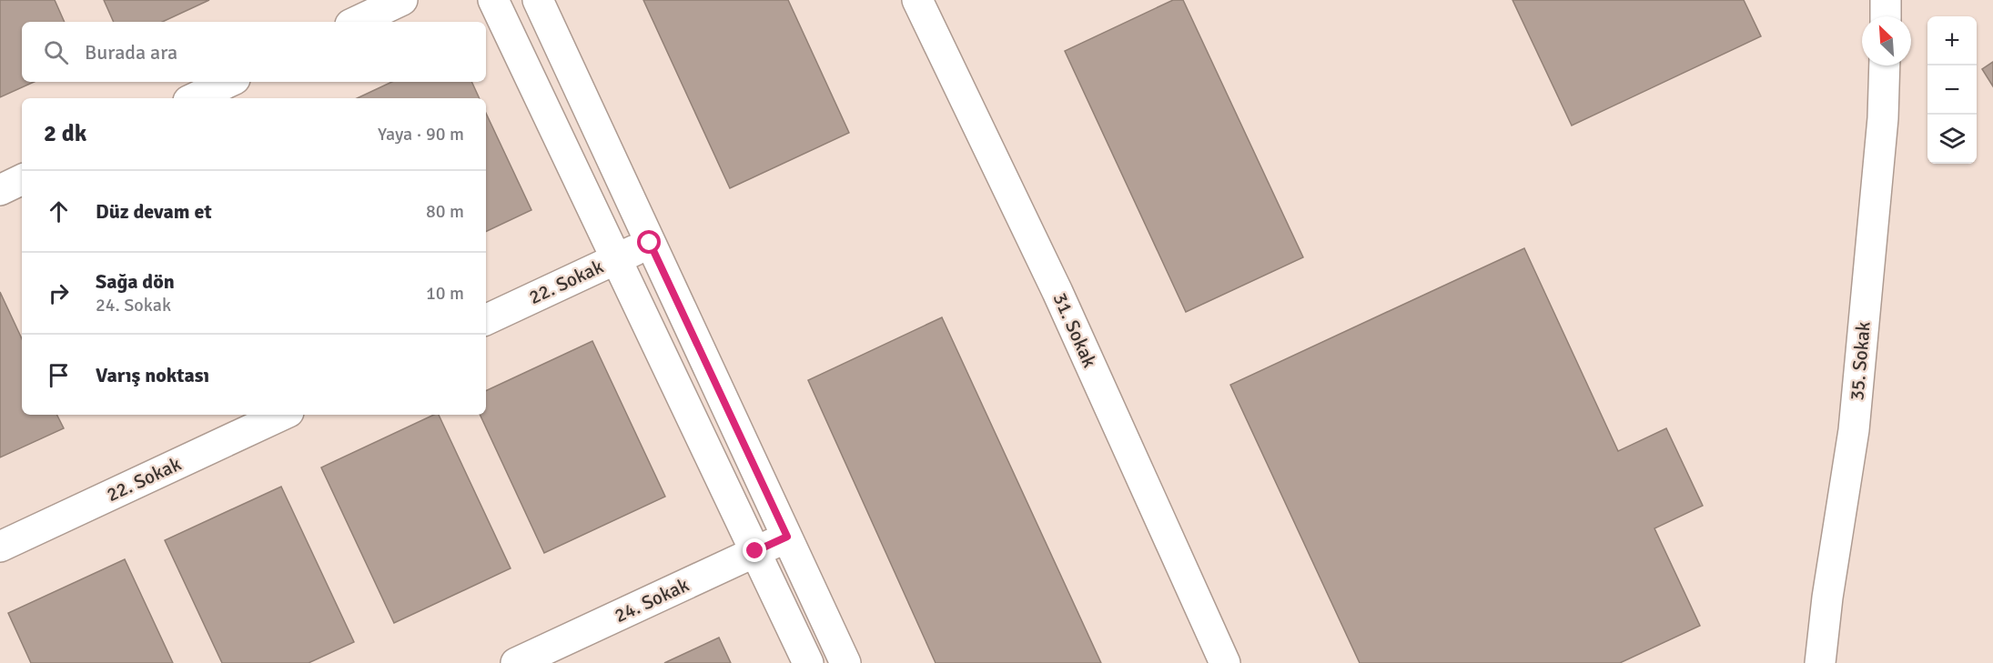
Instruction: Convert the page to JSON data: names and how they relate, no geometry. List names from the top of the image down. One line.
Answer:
{"streets":{"street":["22. Sokak","31. Sokak","35. Sokak","24. Sokak"]},"north":"top left","page":{"map_buttons":["+","−"],"search":"Burada ara","heading":["2 dk","Yaya · 90 m"],"list":[["Düz devam et","80 m"],["Sağa dön","24. Sokak","10 m"],"Varış noktası"]}}
